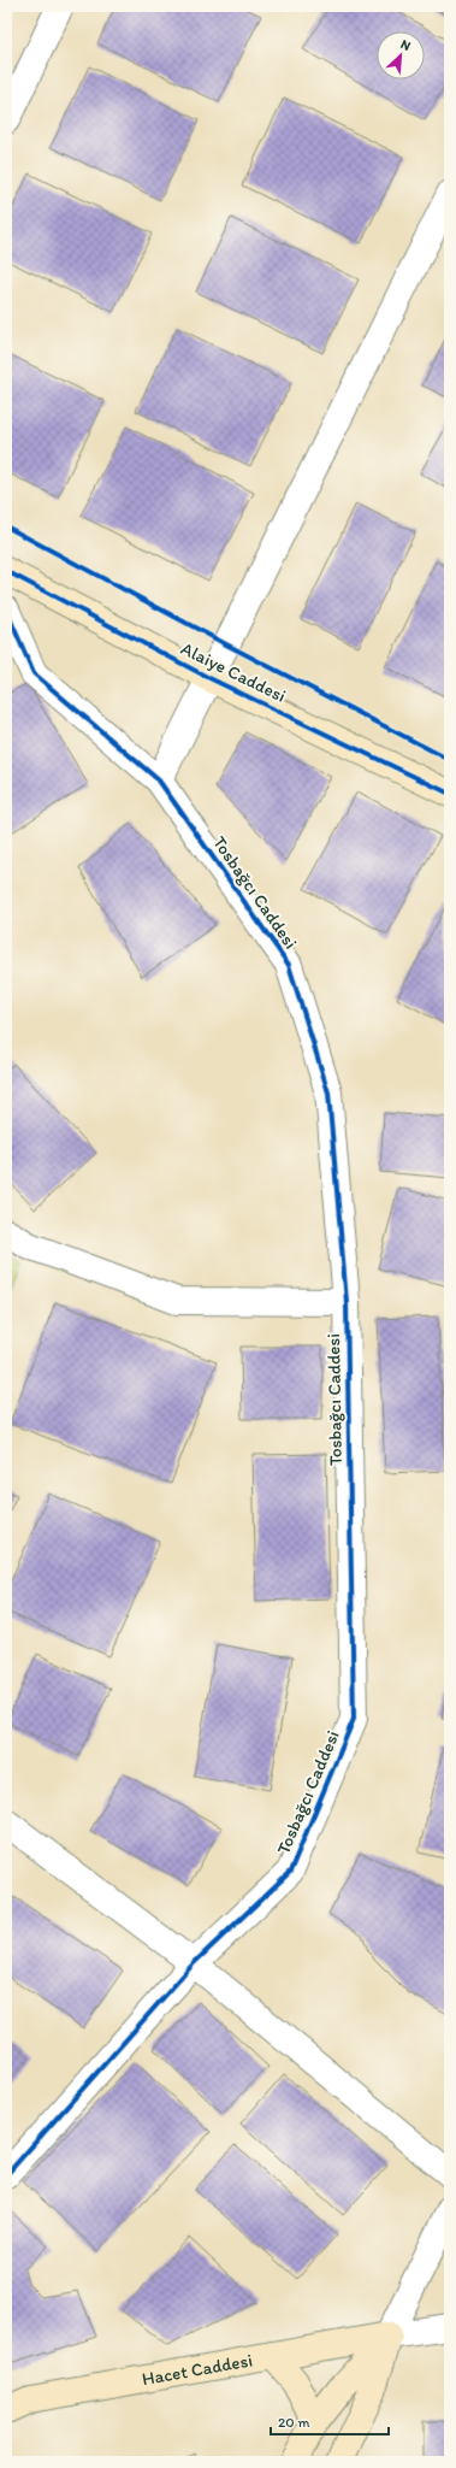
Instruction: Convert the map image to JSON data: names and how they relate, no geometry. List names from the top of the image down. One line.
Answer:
{"streets":{"street":["Alaiye Caddesi","Tosbağcı Caddesi","Hacet Caddesi"]},"scale_bar":"20 m","north":"top right"}
